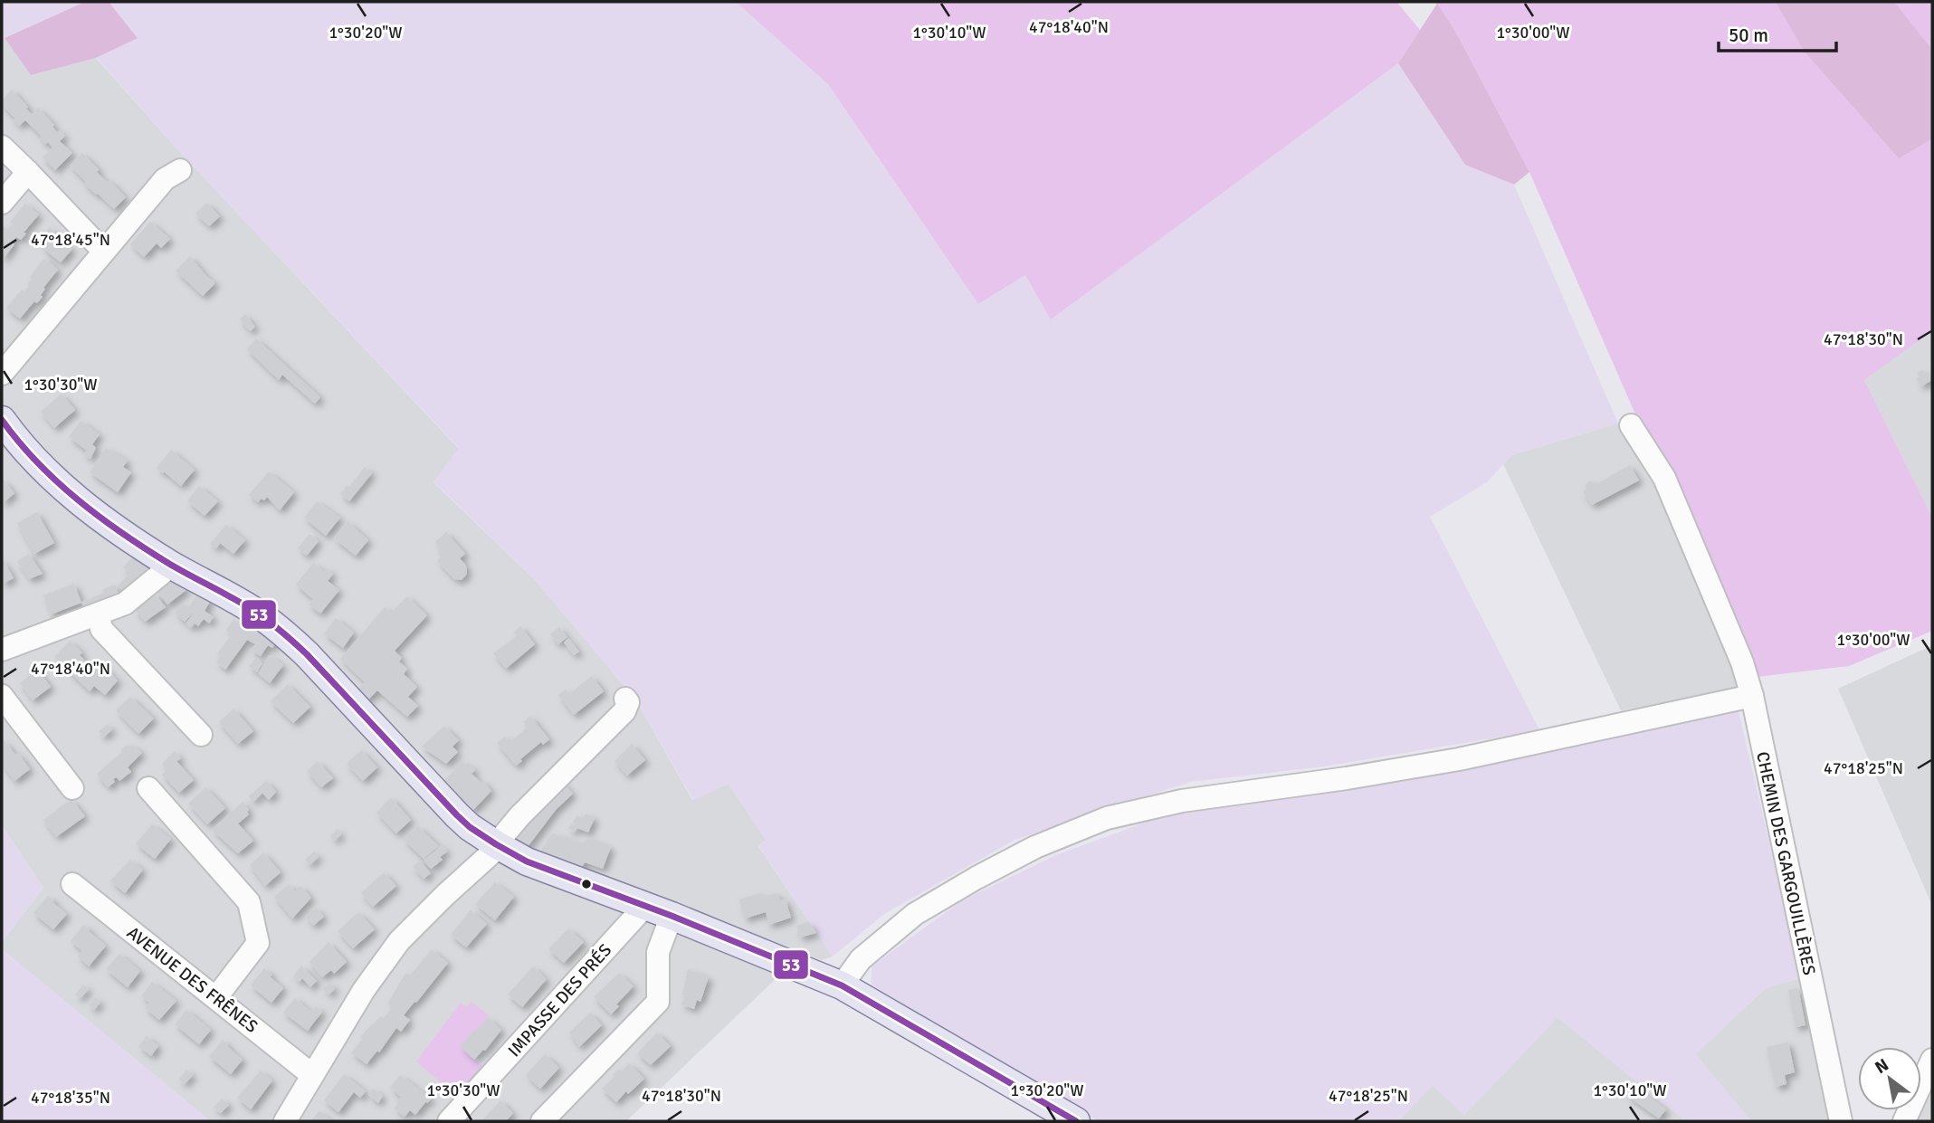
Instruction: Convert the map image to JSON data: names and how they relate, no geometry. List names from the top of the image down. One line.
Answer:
{"streets":{"street":["CHEMIN DES GARGOUILLÈRES","AVENUE DES FRÊNES","IMPASSE DES PRÉS"]},"lines":["transit line 53"],"scale_bar":"50 m","north":"top left","coordinates":["47°18'40\"N","1°30'20\"W","1°30'10\"W","1°30'00\"W","47°18'45\"N","47°18'30\"N","1°30'30\"W","47°18'25\"N","47°18'35\"N"]}
